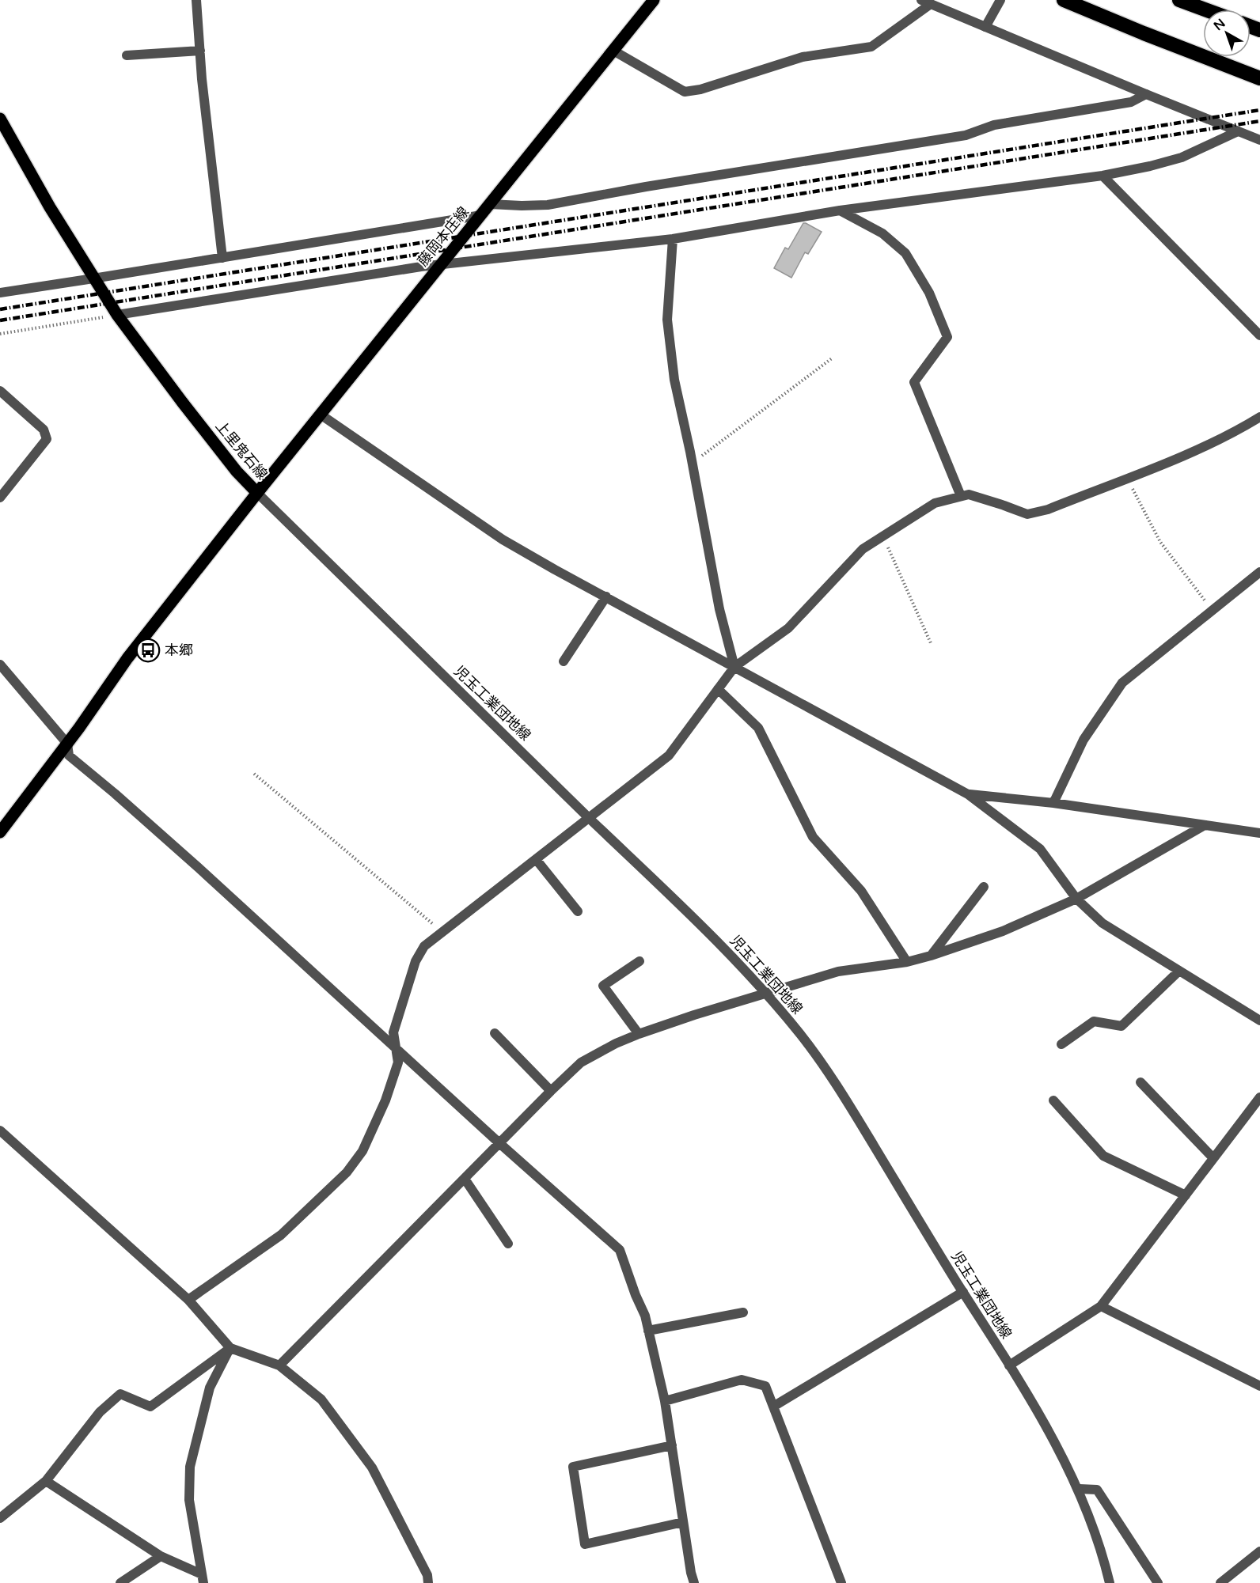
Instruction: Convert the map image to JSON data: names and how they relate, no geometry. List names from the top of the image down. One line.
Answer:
{"streets":{"main road":["藤岡本庄線","上里鬼石線"],"street":["児玉工業団地線"]},"crossings":[["藤岡本庄線","上里鬼石線"],["藤岡本庄線","児玉工業団地線"],["上里鬼石線","児玉工業団地線"]],"places":{"bus stop":["本郷"]},"north":"top left"}
